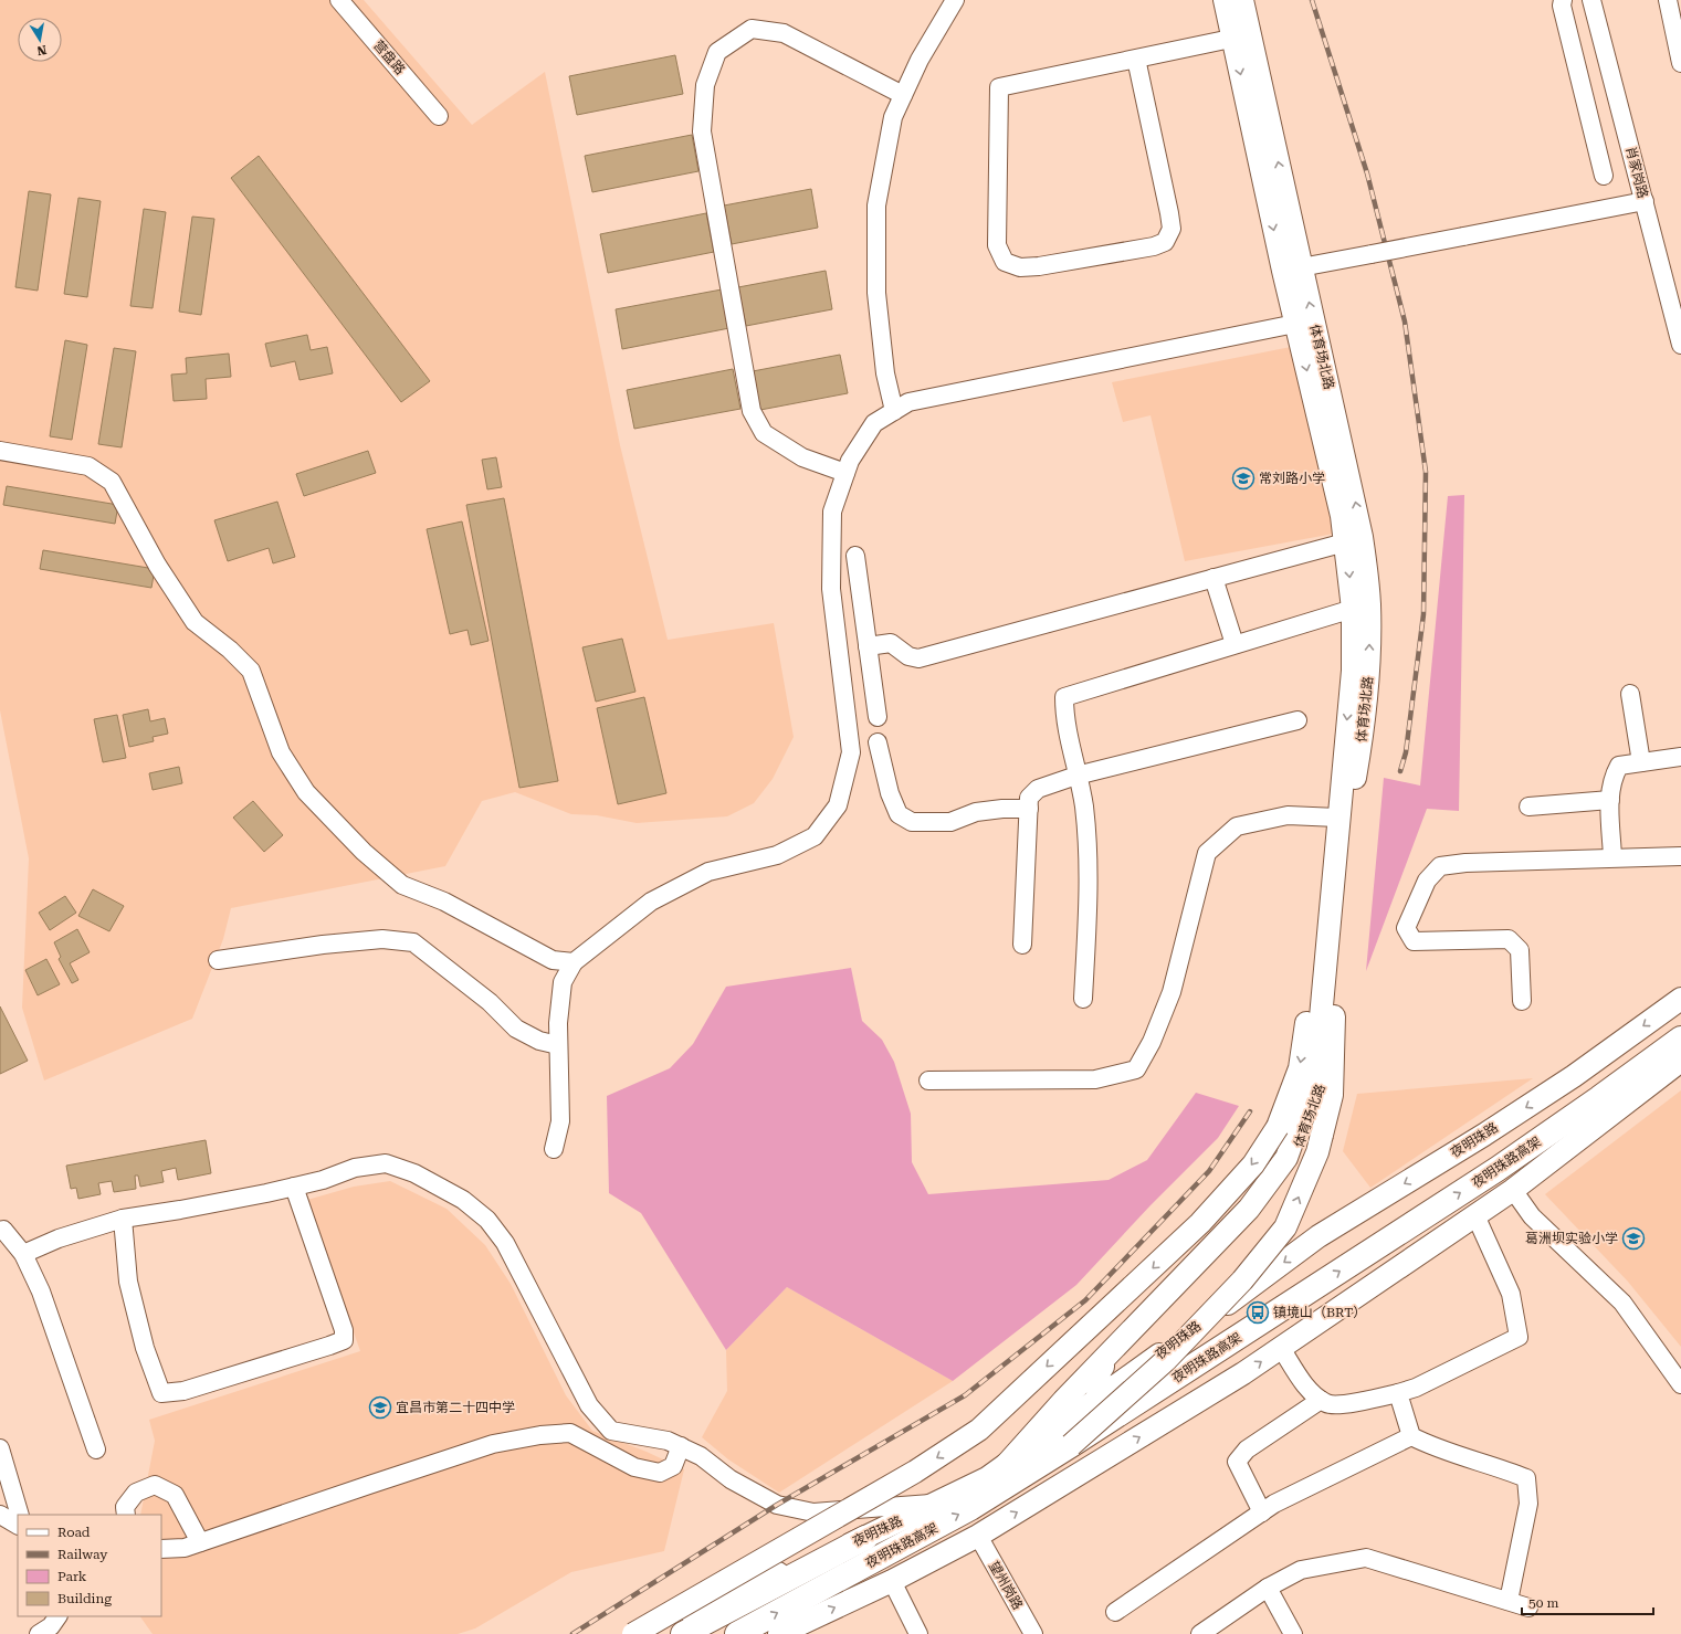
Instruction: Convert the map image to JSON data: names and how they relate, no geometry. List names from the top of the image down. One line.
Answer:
{"streets":{"highway":["夜明珠路高架"],"main road":["体育场北路","夜明珠路"],"street":["营盘路","肖家岗路","望州岗路"]},"crossings":[["夜明珠路","夜明珠路高架"]],"one_way":["夜明珠路高架"],"places":{"school or university":["常刘路小学","葛洲坝实验小学","宜昌市第二十四中学"],"bus stop":["镇境山（BRT）"]},"legend":["Road","Railway","Park","Building"],"scale_bar":"50 m","north":"bottom"}
